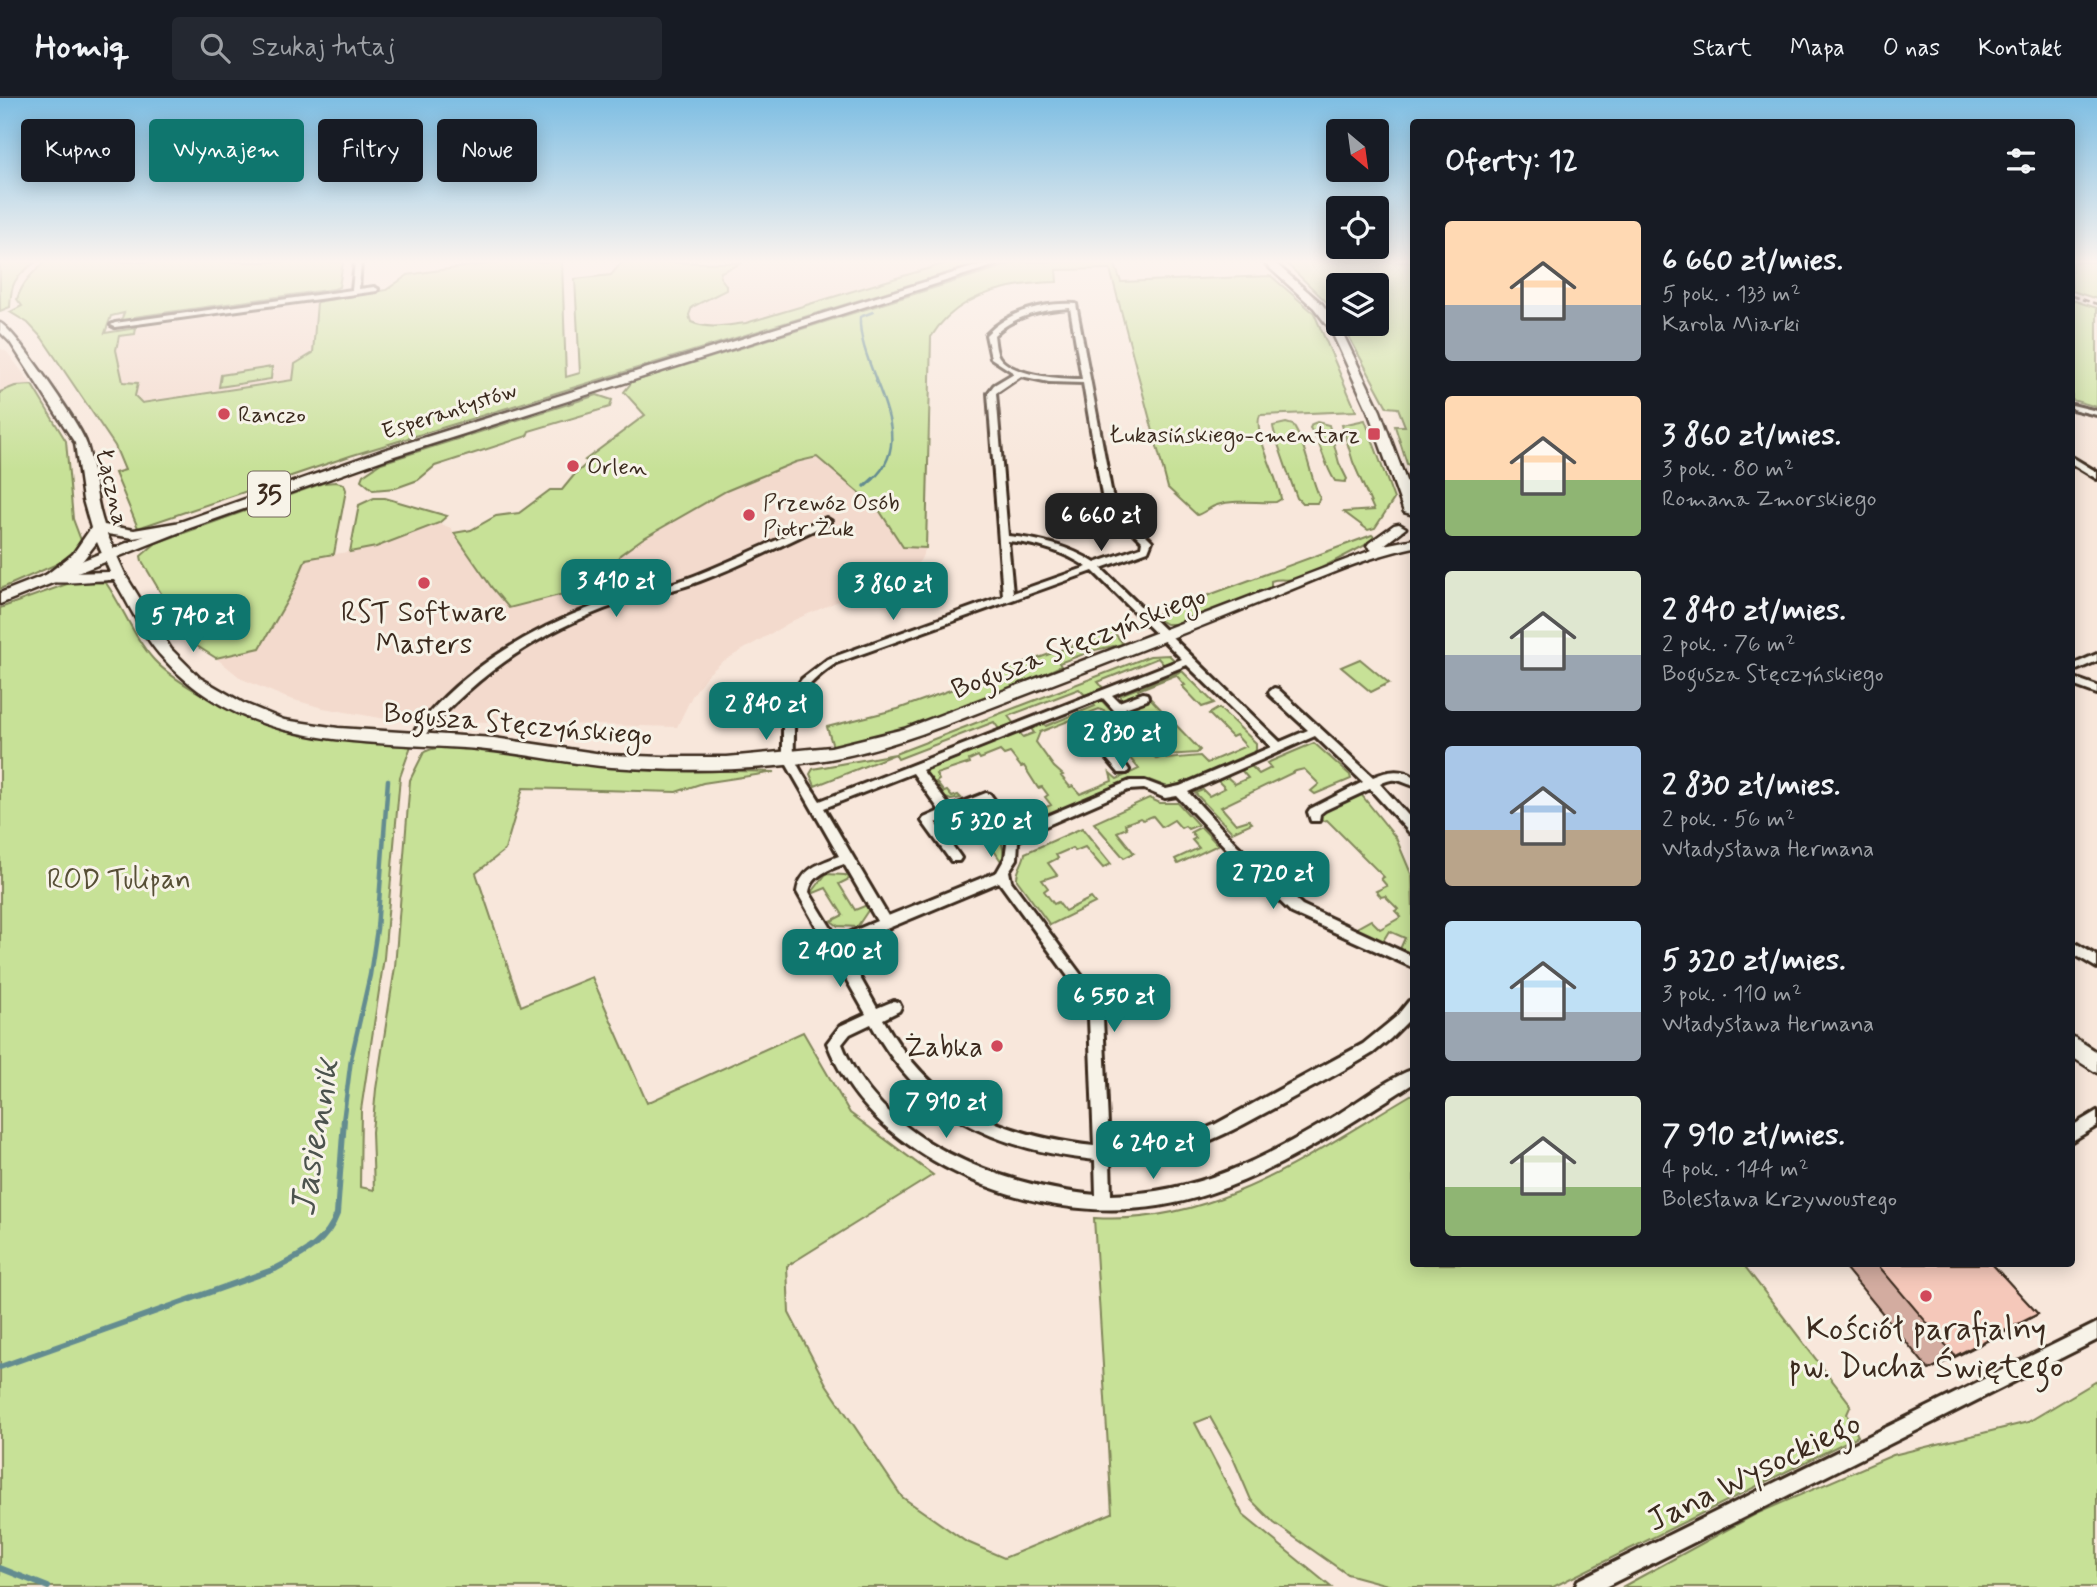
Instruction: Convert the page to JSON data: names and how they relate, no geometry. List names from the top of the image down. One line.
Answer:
{"streets":{"main road":["Esperantystów","35"],"street":["Łączna","Bogusza Stęczyńskiego","Jana Wysockiego"]},"crossings":[["Esperantystów","Łączna"],["Esperantystów","Bogusza Stęczyńskiego"],["Łączna","Bogusza Stęczyńskiego"]],"water":["Jasiennik"],"parks":["ROD Tulipan"],"places":{"other":["Ranczo","Orlen","Przewóz Osób Piotr Żuk","RST Software Masters","Żabka","Kościół parafialny pw. Ducha Świętego"],"transit":["Łukasińskiego-cmentarz"]},"north":"bottom right","page":{"header":"Homiq","search":"Szukaj tutaj","nav":["Start","Mapa","O nas","Kontakt"],"chip":["Kupno","Wynajem","Filtry","Nowe"],"heading":"Oferty: 12","list":[{"name":"6 660 zł/mies.","note":"5 pok. · 133 m² · Karola Miarki"},{"name":"3 860 zł/mies.","note":"3 pok. · 80 m² · Romana Zmorskiego"},{"name":"2 840 zł/mies.","note":"2 pok. · 76 m² · Bogusza Stęczyńskiego"},{"name":"2 830 zł/mies.","note":"2 pok. · 56 m² · Władysława Hermana"},{"name":"5 320 zł/mies.","note":"3 pok. · 110 m² · Władysława Hermana"},{"name":"7 910 zł/mies.","note":"4 pok. · 144 m² · Bolesława Krzywoustego"}],"price":["6 660 zł","3 410 zł","3 860 zł","5 740 zł","2 840 zł","2 830 zł","5 320 zł","2 720 zł","2 400 zł","6 550 zł","7 910 zł","6 240 zł"]}}
